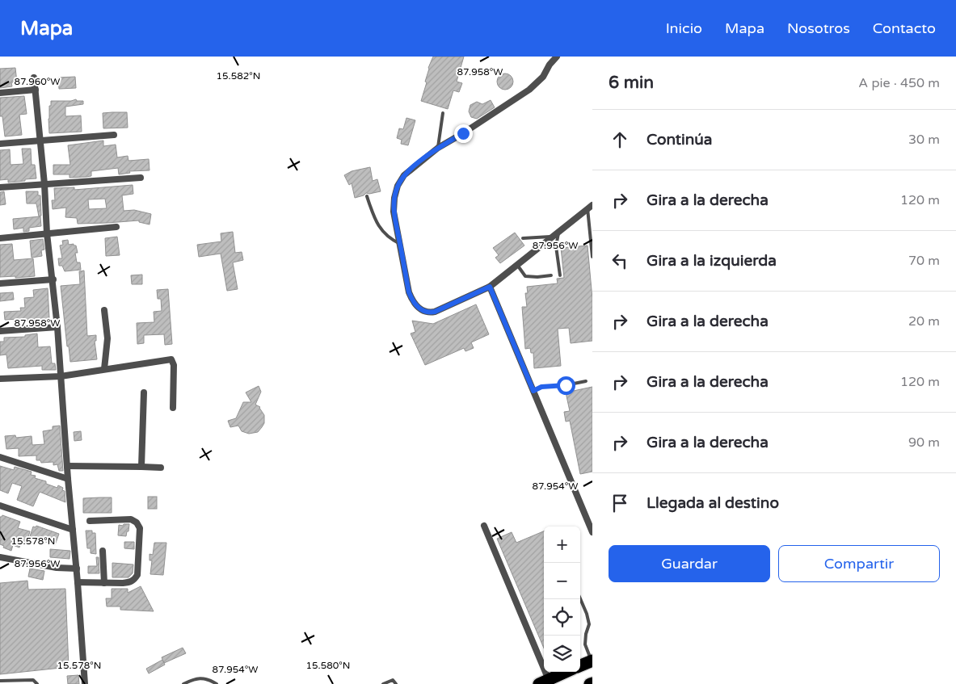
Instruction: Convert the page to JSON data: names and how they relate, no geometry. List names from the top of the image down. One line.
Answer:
{"page":{"header":"Mapa","nav":["Inicio","Mapa","Nosotros","Contacto"],"heading":["6 min","A pie · 450 m"],"list":[["Continúa","30 m"],["Gira a la derecha","120 m"],["Gira a la izquierda","70 m"],["Gira a la derecha","20 m"],["Gira a la derecha","120 m"],["Gira a la derecha","90 m"],"Llegada al destino"],"map_buttons":["+","−"],"buttons":["Guardar","Compartir"]},"coordinates":["87.958°W","15.582°N","87.960°W","87.956°W","87.954°W","15.578°N","15.580°N"]}
